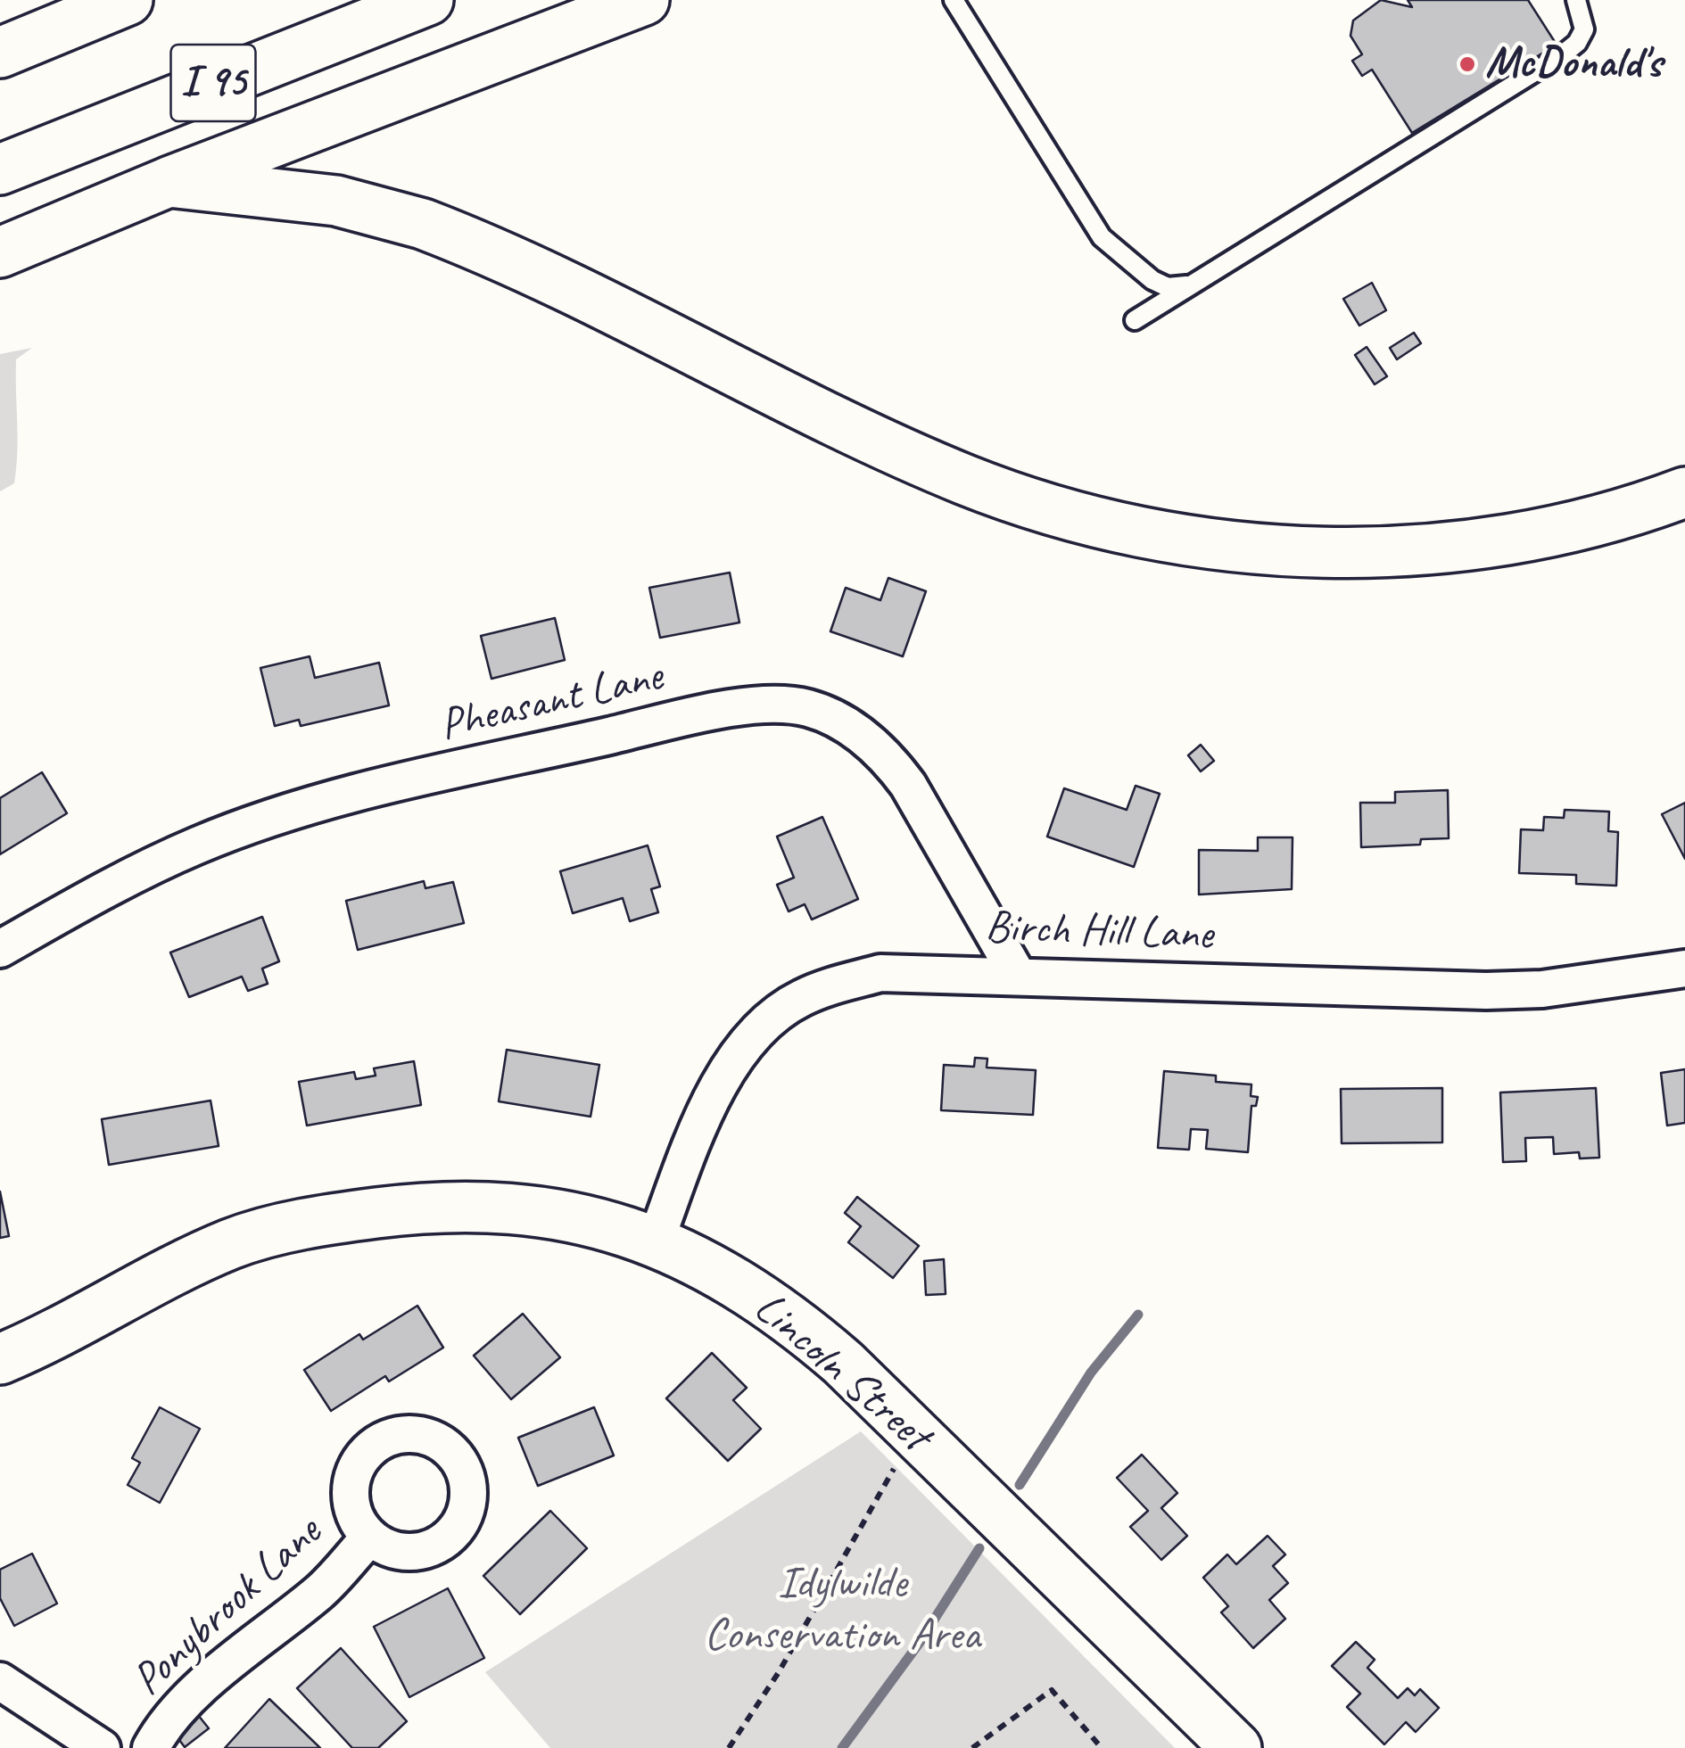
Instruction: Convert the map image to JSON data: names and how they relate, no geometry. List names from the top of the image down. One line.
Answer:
{"streets":{"main road":["I 95","Lincoln Street"],"street":["Pheasant Lane","Birch Hill Lane","Ponybrook Lane"]},"crossings":[["Pheasant Lane","Birch Hill Lane"],["Birch Hill Lane","Lincoln Street"]],"parks":["Idylwilde Conservation Area"],"places":["McDonald's"]}
